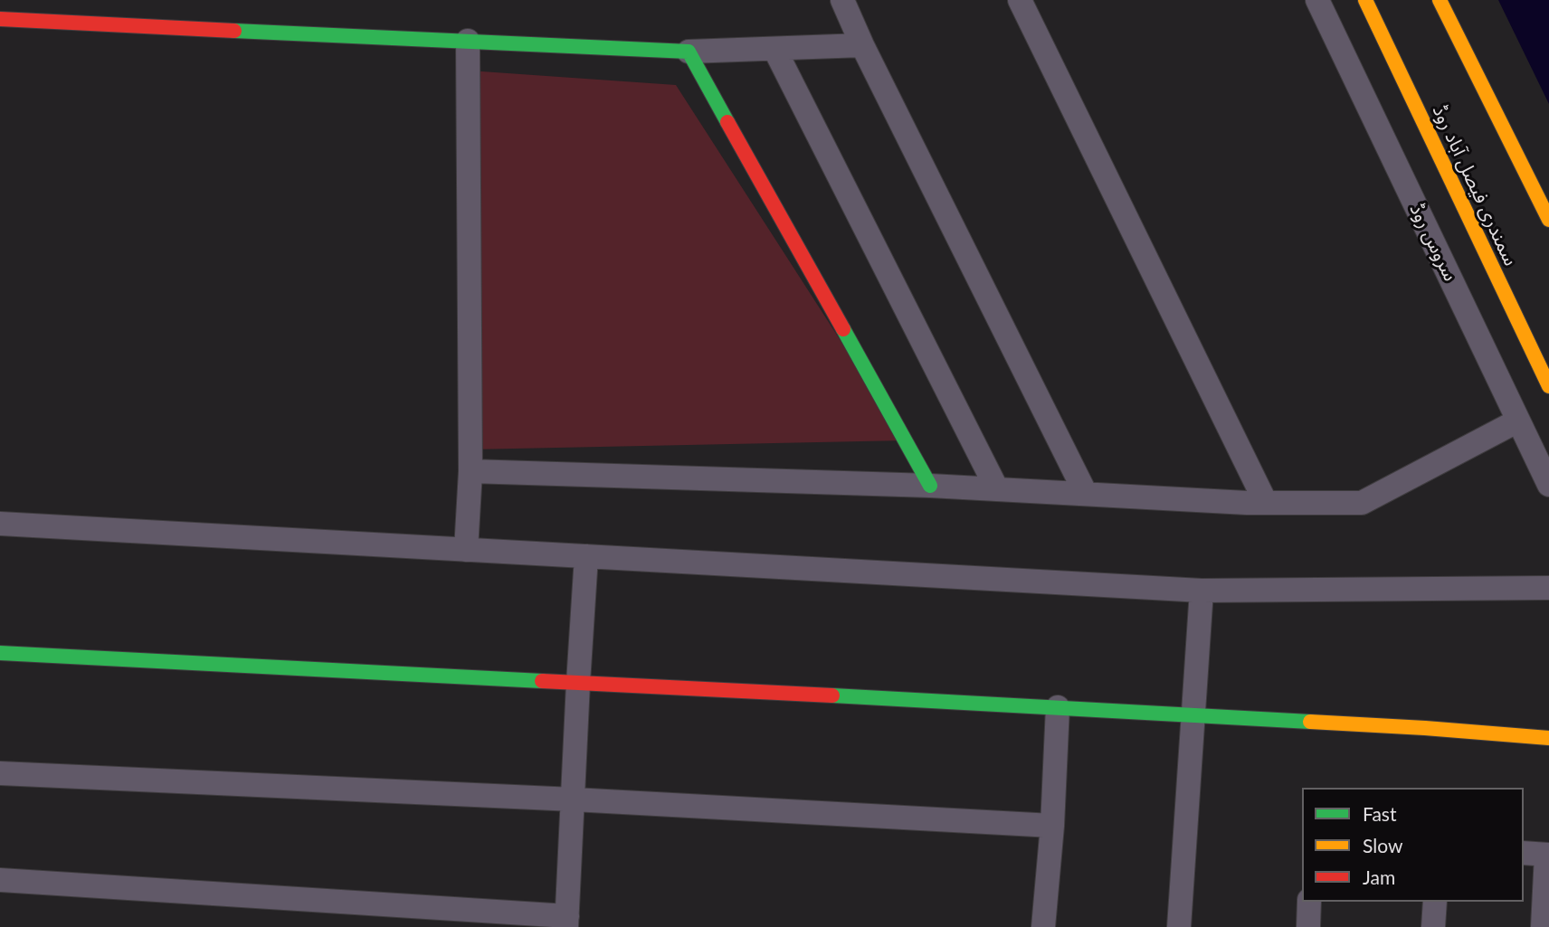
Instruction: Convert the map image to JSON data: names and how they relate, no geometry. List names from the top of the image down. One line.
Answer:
{"streets":{"street":["سمندری فیصل آباد روڈ","سروس روڈ"]},"legend":["Fast","Slow","Jam"]}
